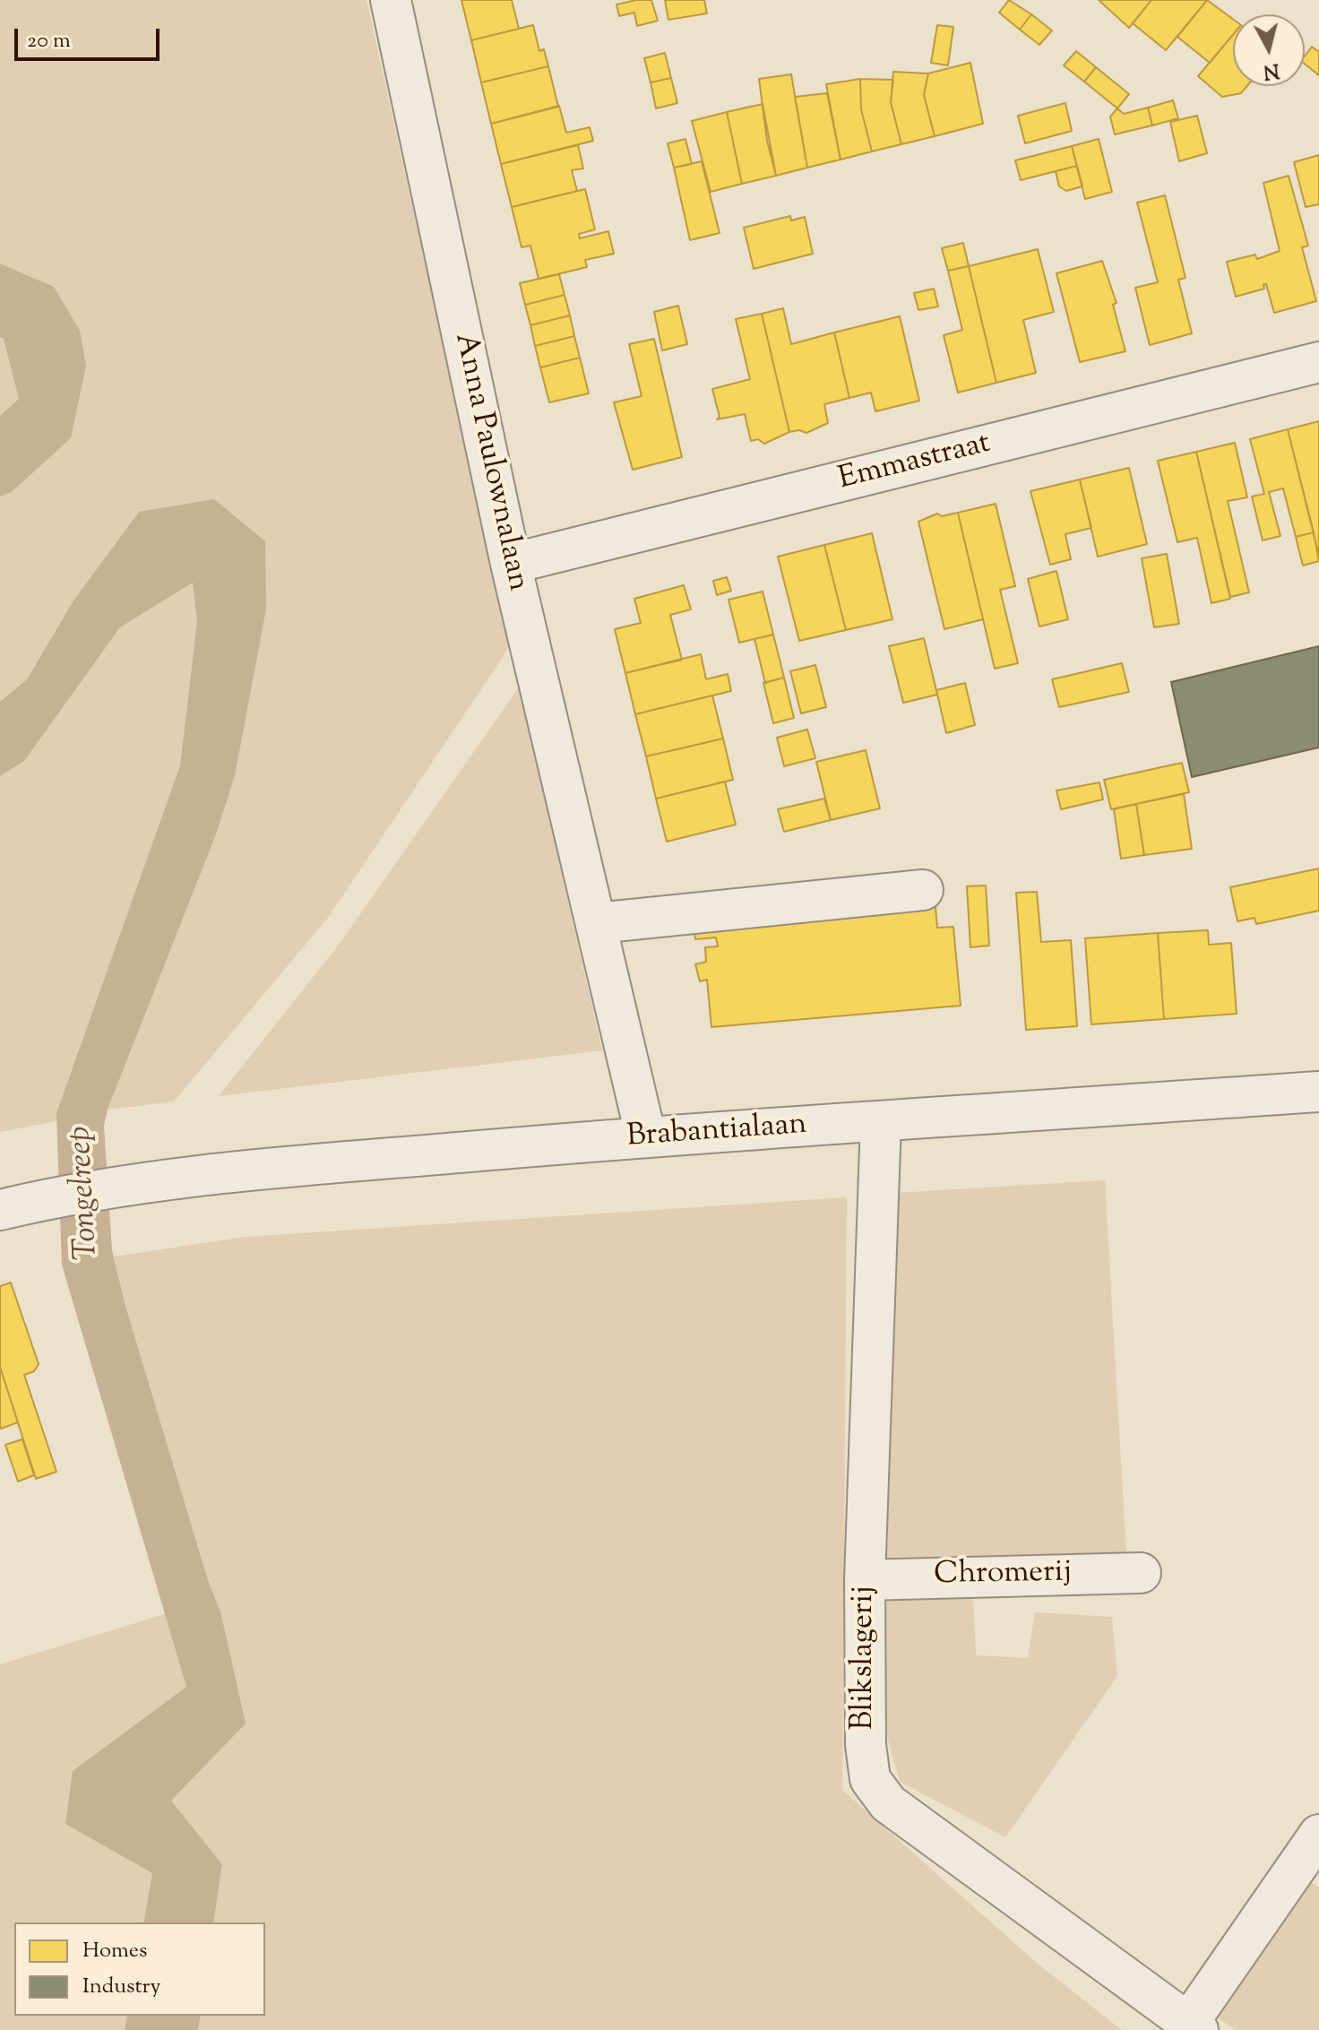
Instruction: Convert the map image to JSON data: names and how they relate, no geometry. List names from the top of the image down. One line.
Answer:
{"streets":{"street":["Anna Paulownalaan","Emmastraat","Brabantialaan","Chromerij","Blikslagerij"]},"crossings":[["Anna Paulownalaan","Emmastraat"],["Anna Paulownalaan","Brabantialaan"],["Brabantialaan","Blikslagerij"],["Chromerij","Blikslagerij"]],"water":["Tongelreep"],"legend":["Homes","Industry"],"scale_bar":"20 m","north":"bottom"}
